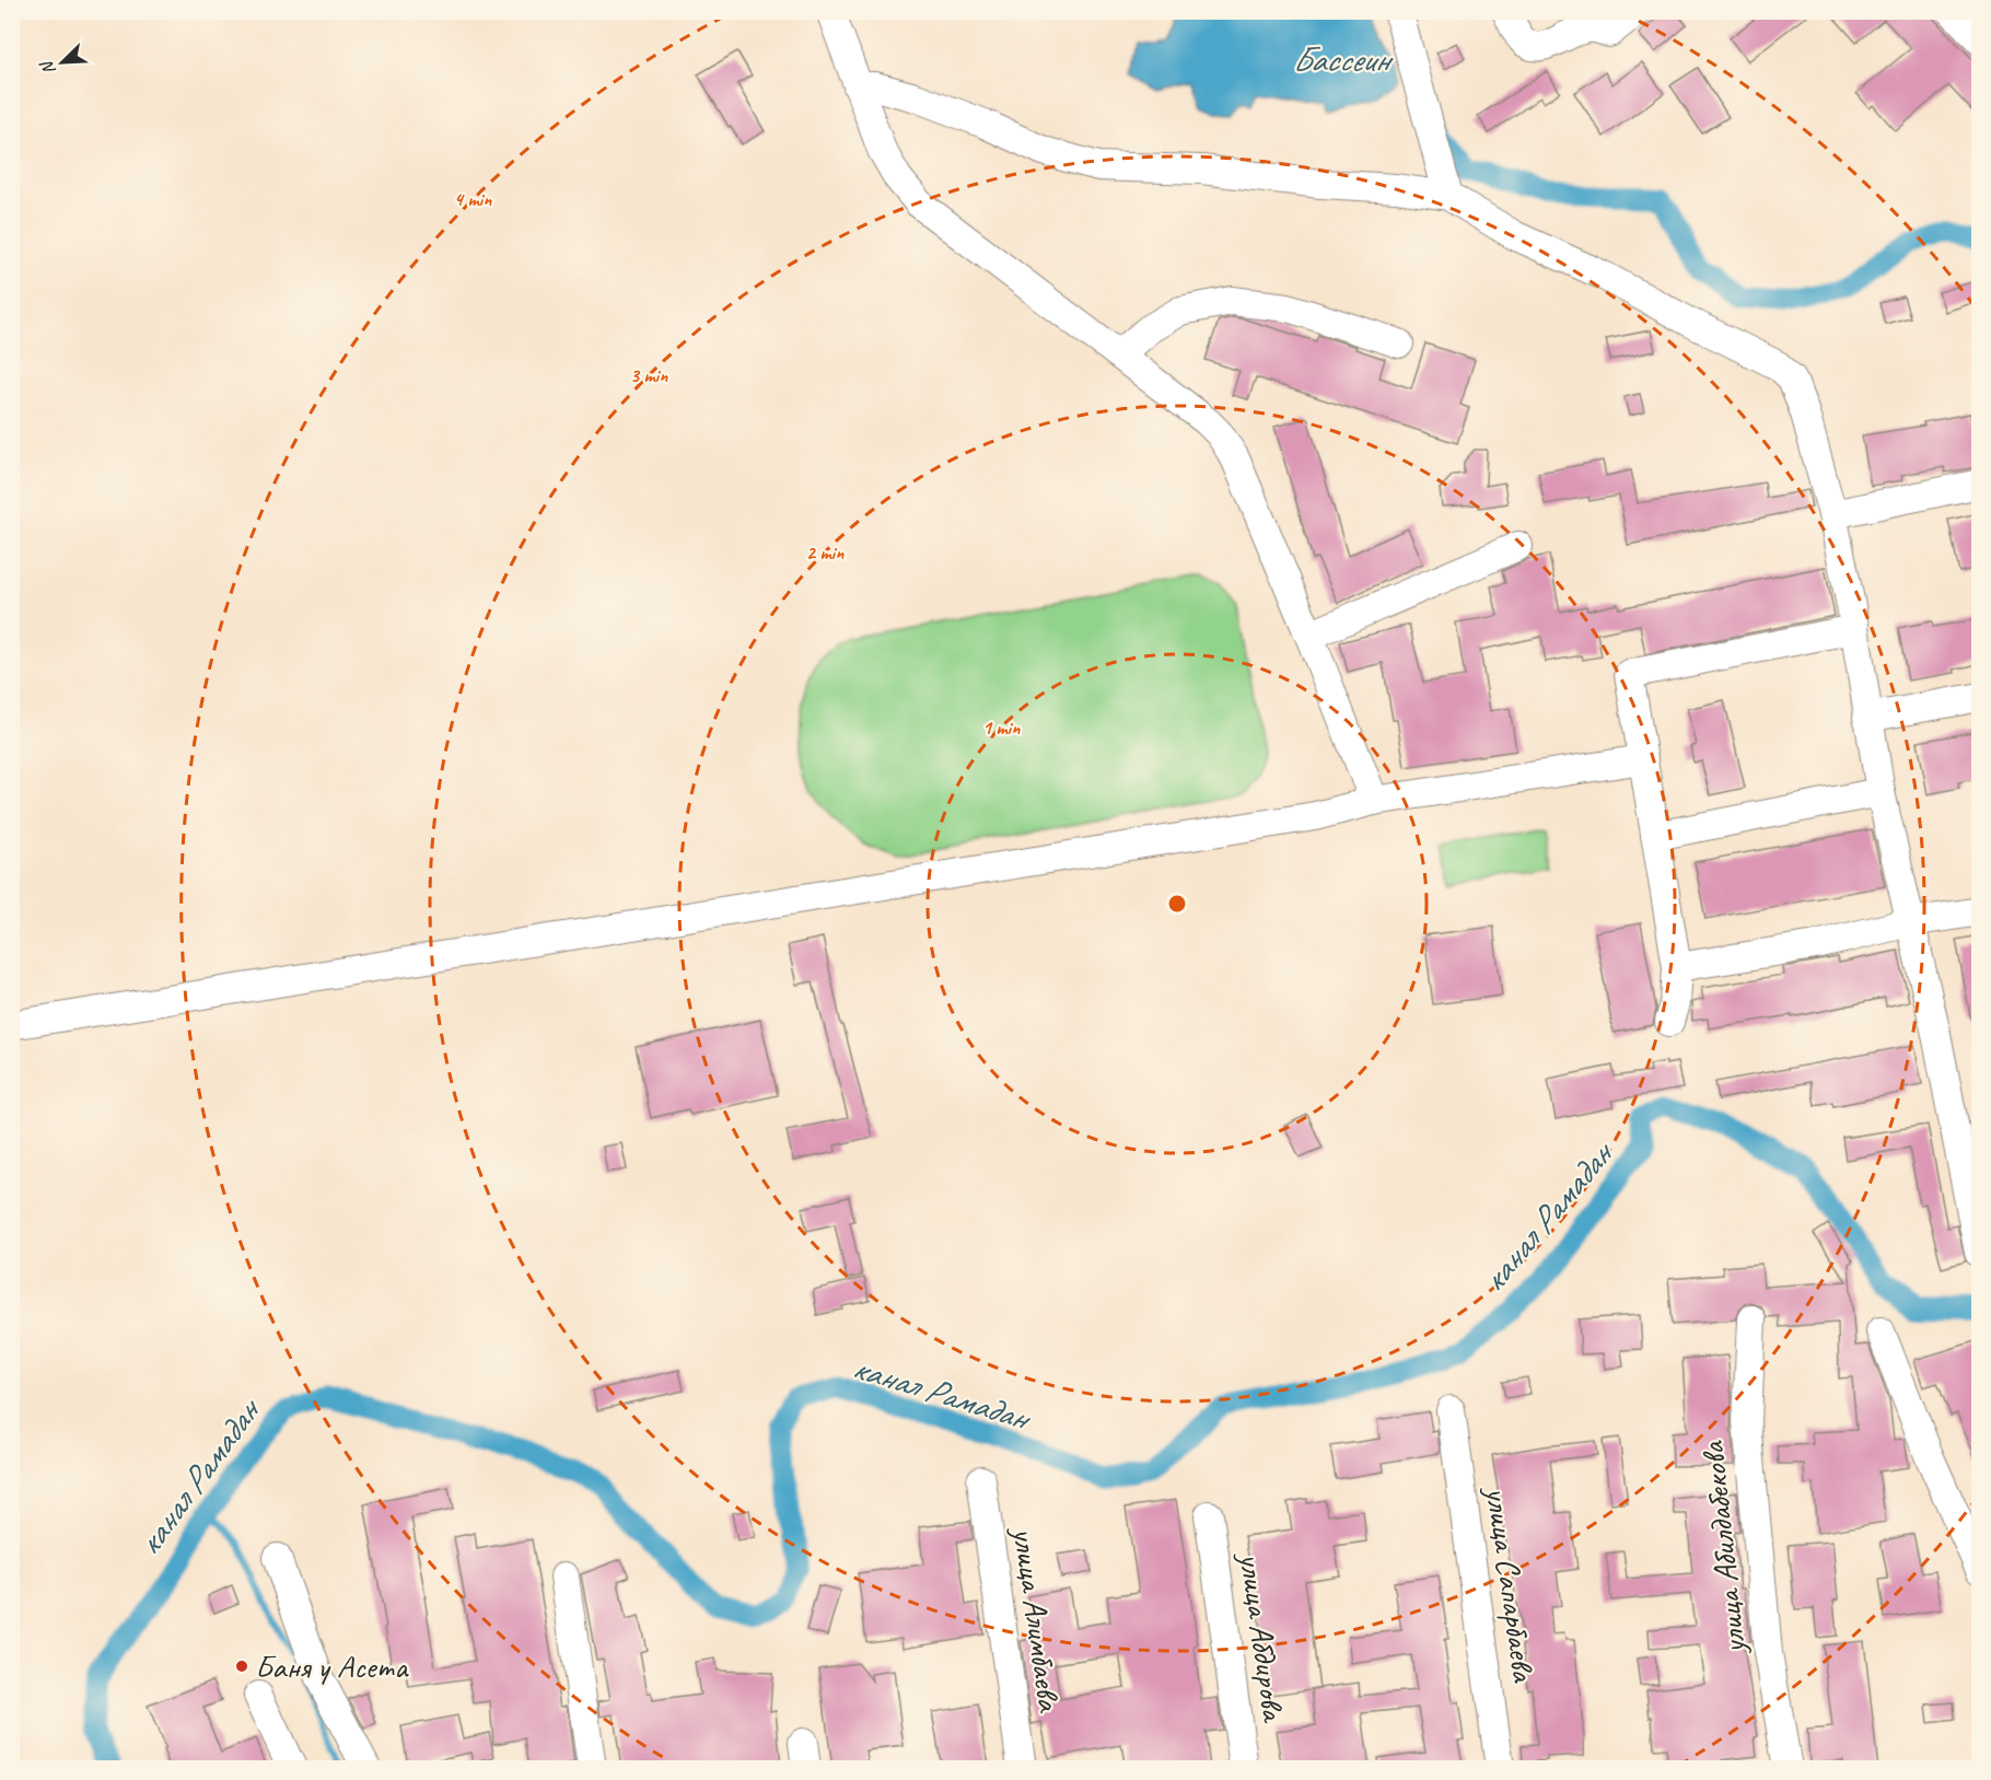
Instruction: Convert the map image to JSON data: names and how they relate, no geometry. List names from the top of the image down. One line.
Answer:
{"streets":{"street":["улица Абилдабекова","улица Сапарбаева","улица Алимбаева","улица Абдирова"]},"water":["Бассеин","канал Рамадан"],"places":["Баня у Асета"],"north":"bottom left","rings":["4 min","3 min","2 min","1 min"]}
